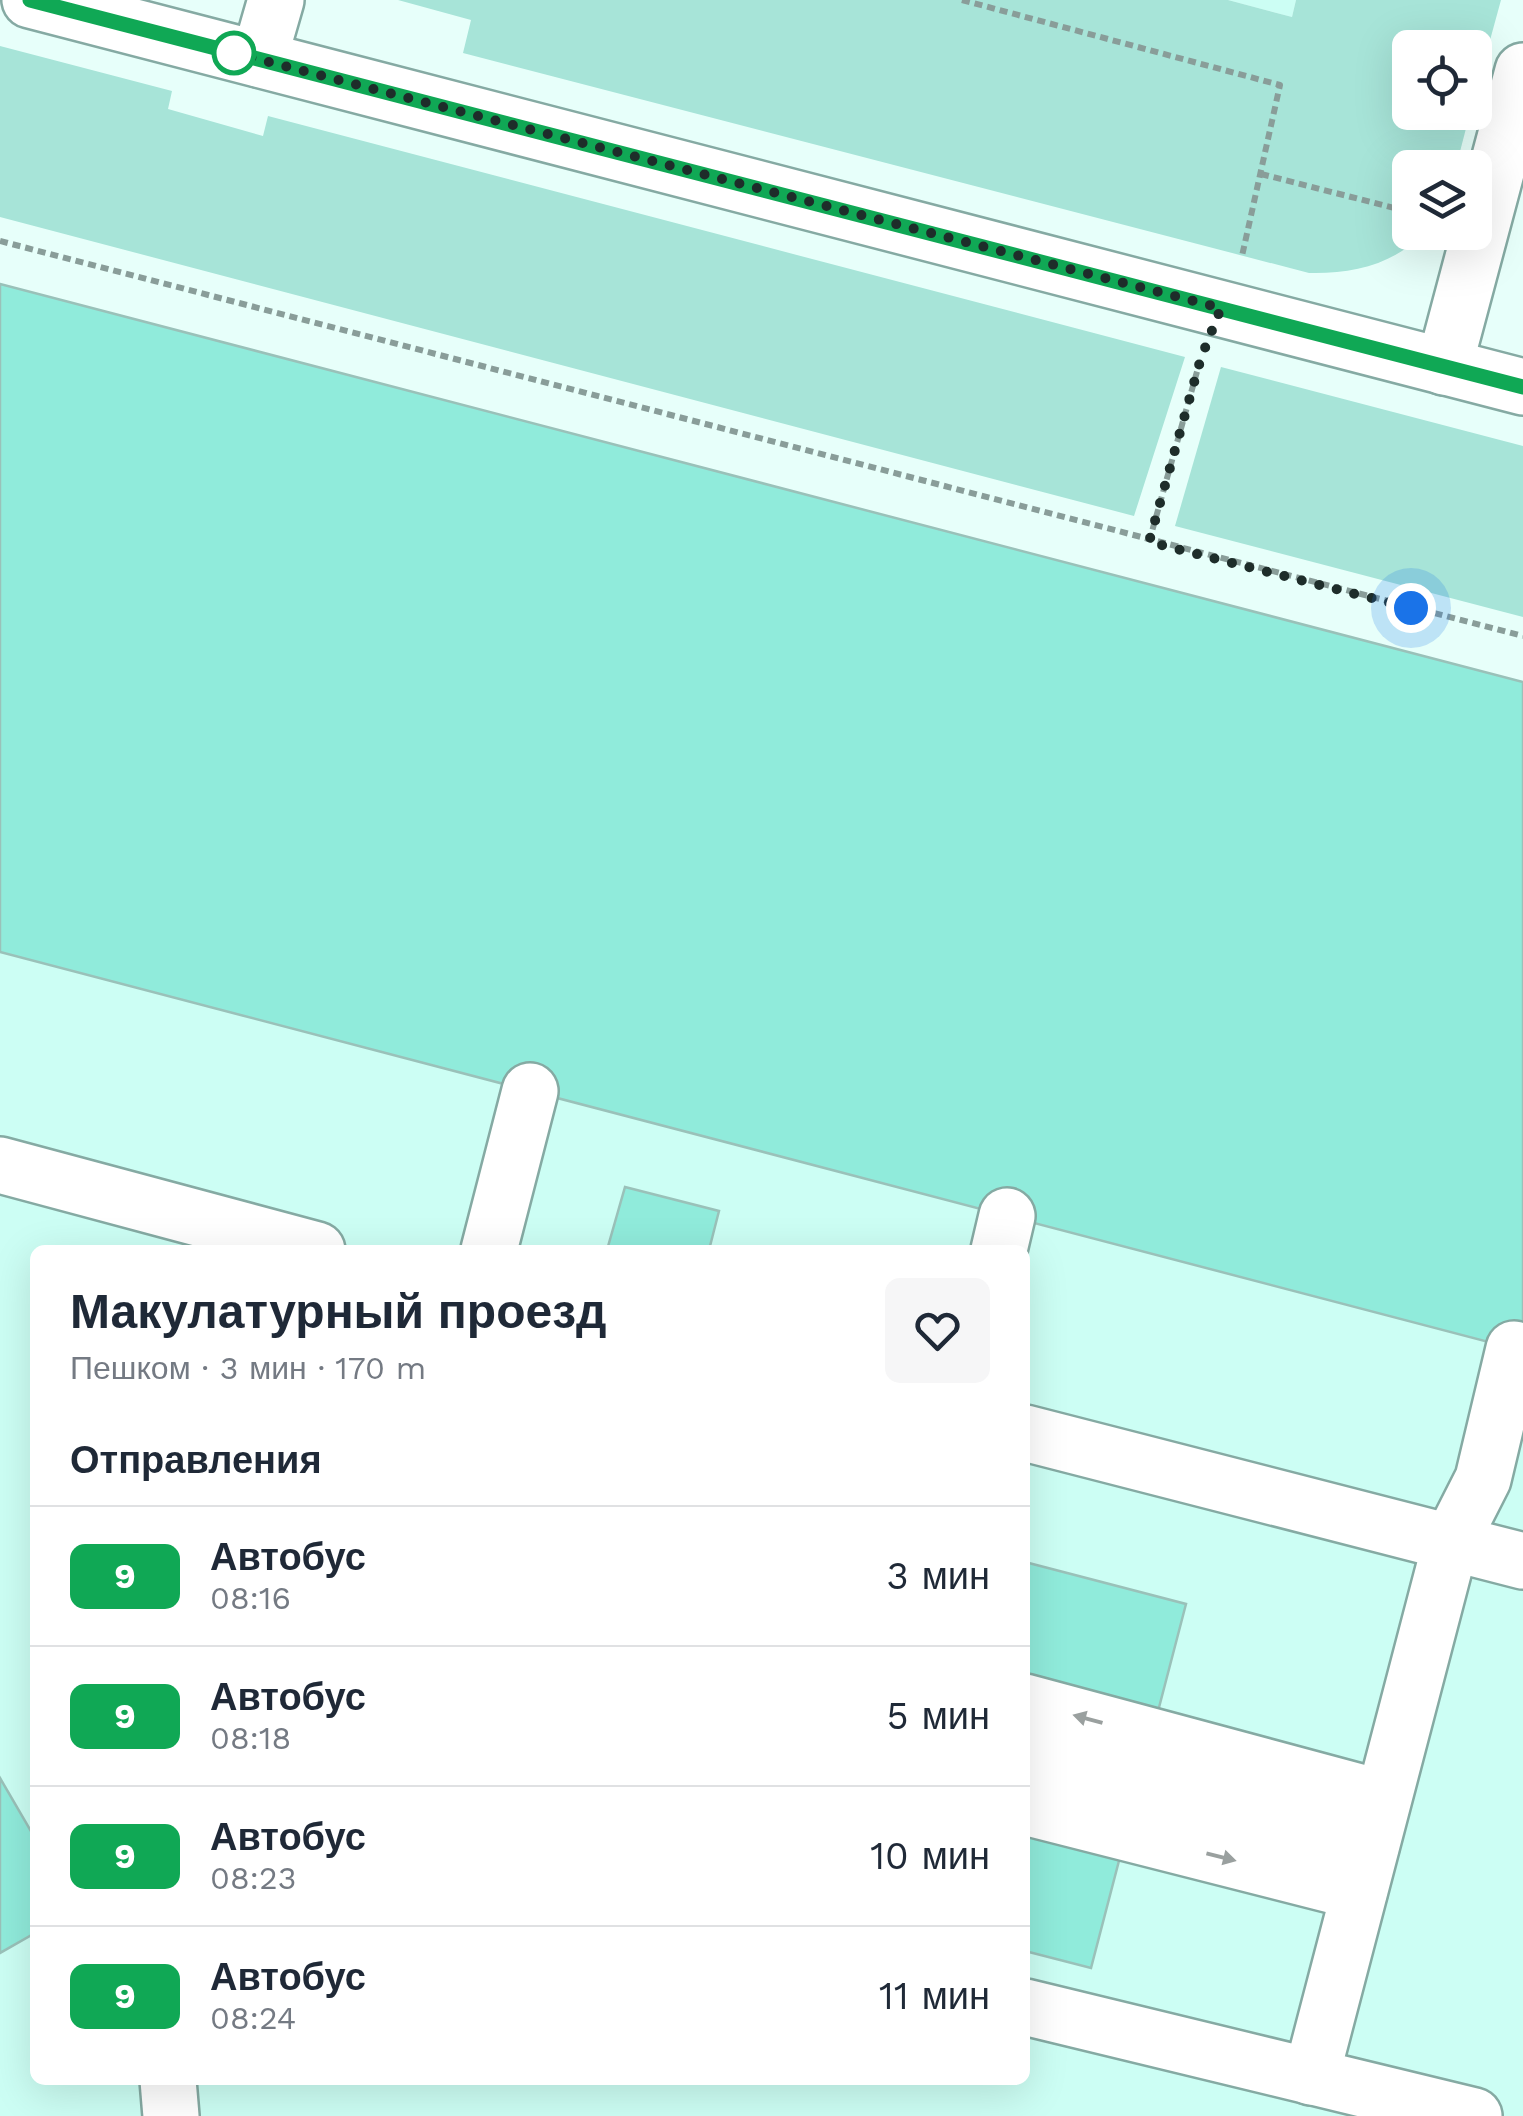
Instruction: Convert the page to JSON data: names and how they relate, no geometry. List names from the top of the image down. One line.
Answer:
{"lines":["bus line 9"],"page":{"heading":[["Макулатурный проезд","Пешком · 3 мин · 170 m"],"Отправления"],"list":[{"mark":"9","name":"Автобус","note":"08:16","value":"3 мин"},{"mark":"9","name":"Автобус","note":"08:18","value":"5 мин"},{"mark":"9","name":"Автобус","note":"08:23","value":"10 мин"},{"mark":"9","name":"Автобус","note":"08:24","value":"11 мин"}]}}
